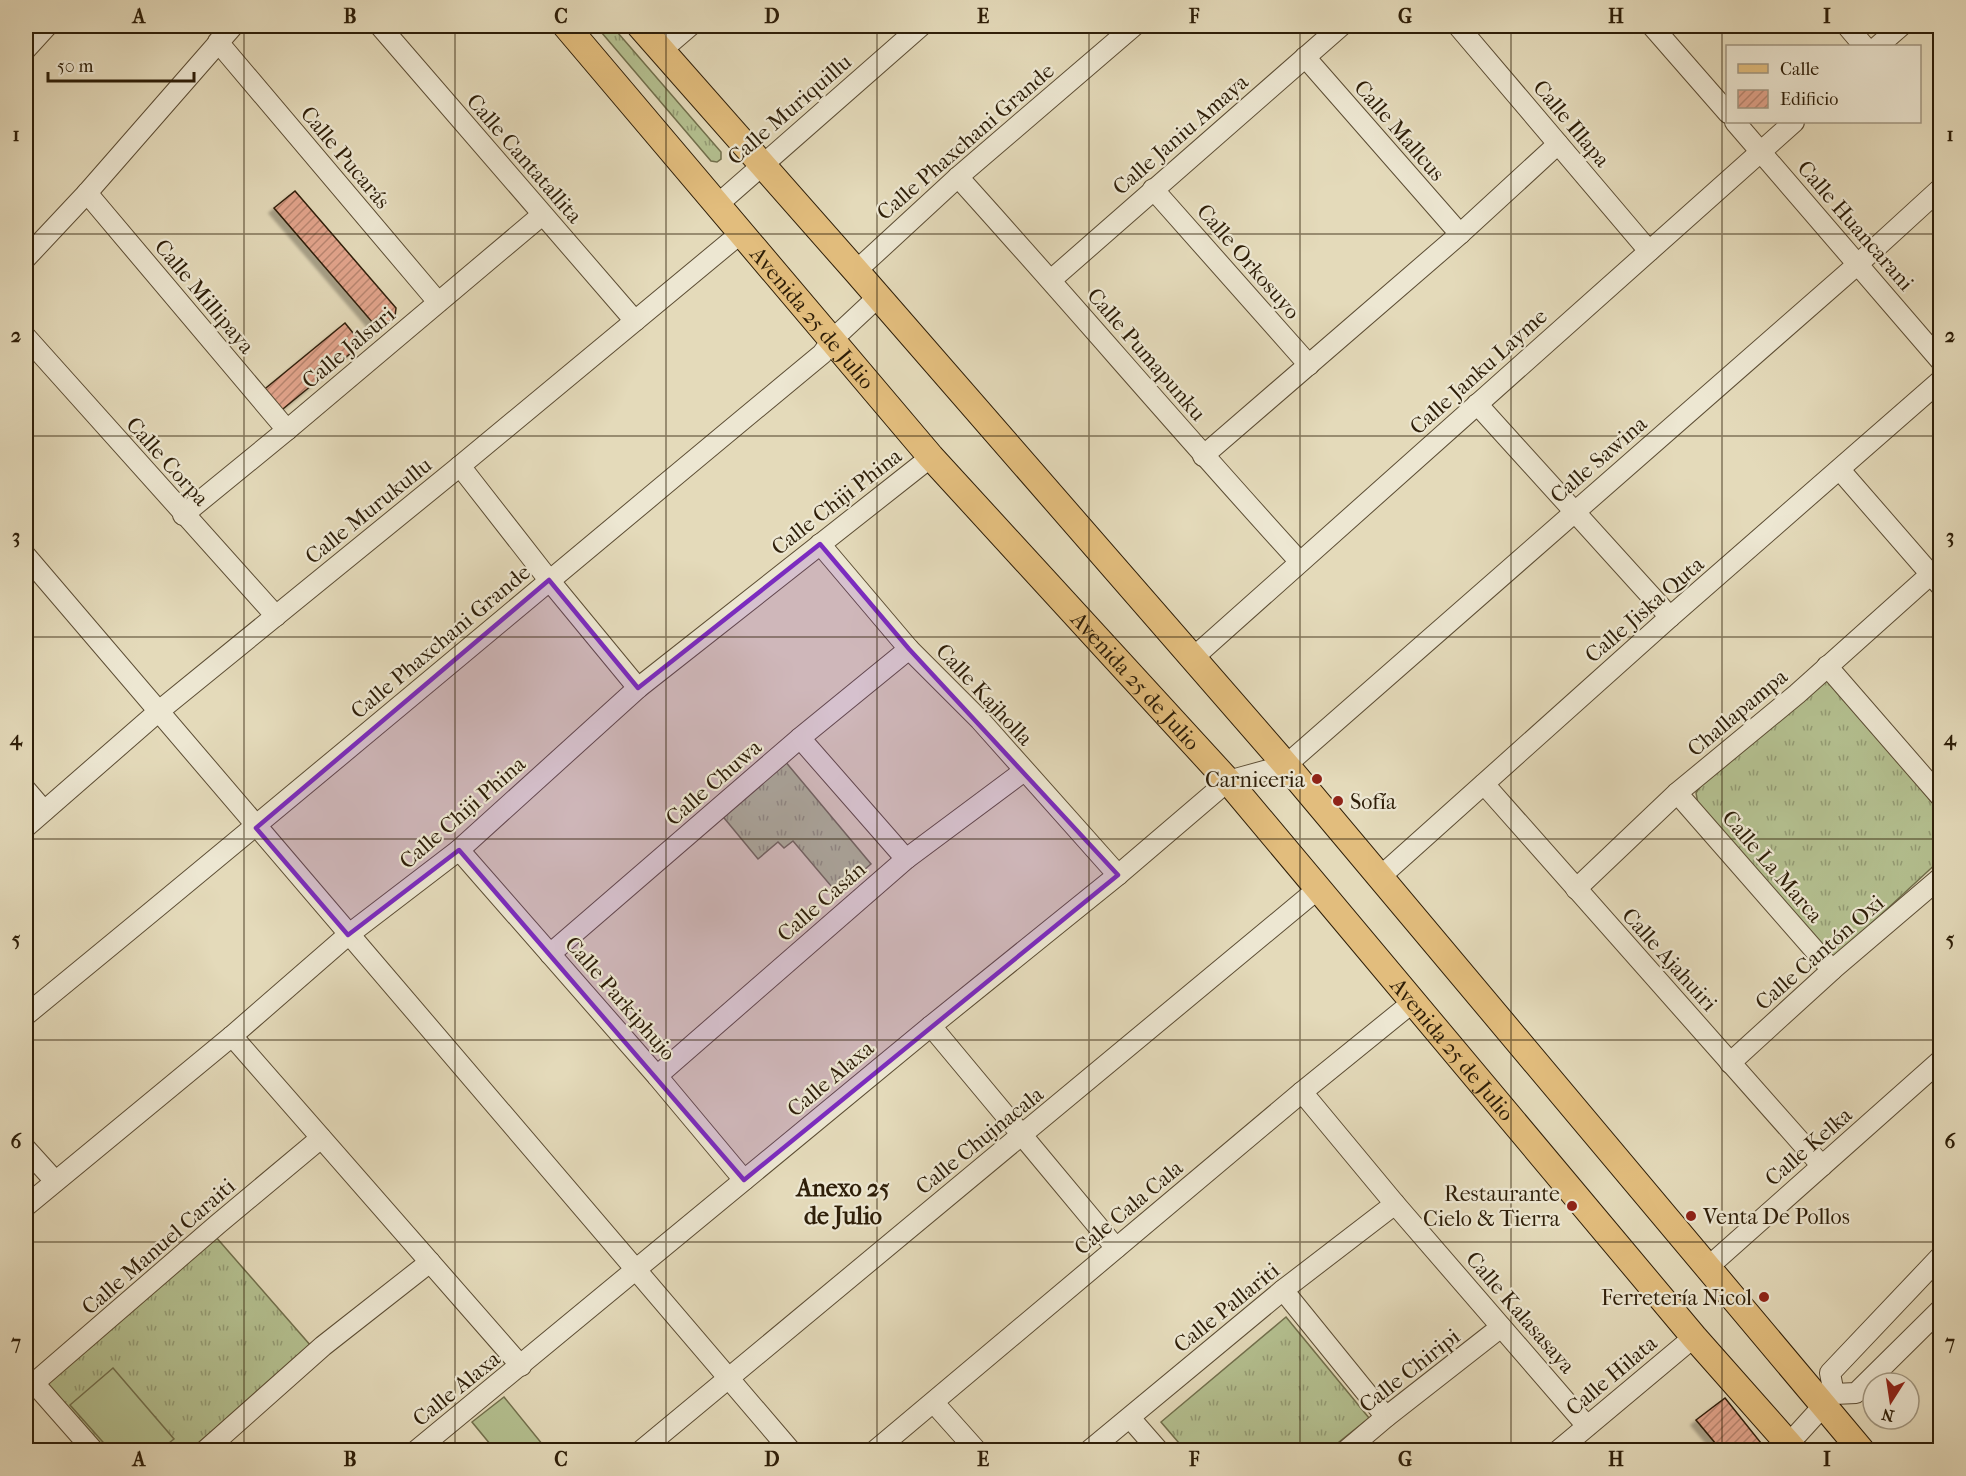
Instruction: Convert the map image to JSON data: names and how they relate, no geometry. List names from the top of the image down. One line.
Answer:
{"streets":{"main road":["Avenida 25 de Julio"],"street":["Calle Muriquillu","Calle Illapa","Calle Mallcus","Calle Janiu Amaya","Calle Phaxchani Grande","Calle Pucarás","Calle Cantatallita","Calle Huancarani","Calle Orkosuyo","Calle Millipaya","Calle Jalsuri","Calle Pumapunku","Calle Janku Layme","Calle Sawina","Calle Corpa","Calle Chiji Phina","Calle Murukullu","Calle Jiska Quta","Calle Kajholla","Challapampa","Calle Chuwa","Calle La Marca","Calle Casán","Calle Cantón Oxi","Calle Ajahuiri","Calle Parkiphujo","Calle Alaxa","Calle Chujnacala","Calle Kelka","Cale Cala Cala","Calle Manuel Caraiti","Calle Pallariti","Calle Kalasasaya","Calle Chiripi","Calle Hilata"]},"crossings":[["Calle Muriquillu","Avenida 25 de Julio"],["Calle Illapa","Calle Janku Layme"],["Calle Mallcus","Calle Janiu Amaya"],["Calle Janiu Amaya","Calle Orkosuyo"],["Calle Janiu Amaya","Calle Pumapunku"],["Calle Phaxchani Grande","Avenida 25 de Julio"],["Calle Phaxchani Grande","Calle Pumapunku"],["Calle Pucarás","Calle Jalsuri"],["Calle Cantatallita","Calle Jalsuri"],["Calle Cantatallita","Calle Murukullu"],["Calle Huancarani","Calle Janku Layme"],["Calle Huancarani","Calle Sawina"],["Calle Millipaya","Calle Jalsuri"],["Avenida 25 de Julio","Calle Chiji Phina"],["Avenida 25 de Julio","Calle Murukullu"],["Avenida 25 de Julio","Calle Alaxa"],["Avenida 25 de Julio","Calle Chujnacala"],["Avenida 25 de Julio","Cale Cala Cala"],["Avenida 25 de Julio","Calle Hilata"],["Calle Jalsuri","Calle Corpa"],["Calle Pumapunku","Calle Janku Layme"],["Calle Sawina","Calle Alaxa"],["Calle Corpa","Calle Murukullu"],["Calle Chiji Phina","Calle Kajholla"],["Calle Chiji Phina","Calle Parkiphujo"],["Calle Jiska Quta","Calle Ajahuiri"],["Calle Kajholla","Calle Chuwa"],["Calle Kajholla","Calle Casán"],["Calle Kajholla","Calle Alaxa"],["Challapampa","Calle La Marca"],["Challapampa","Calle Ajahuiri"],["Calle Chuwa","Calle Parkiphujo"],["Calle La Marca","Calle Cantón Oxi"],["Calle Casán","Calle Parkiphujo"],["Calle Cantón Oxi","Calle Ajahuiri"],["Calle Ajahuiri","Calle Kelka"],["Calle Parkiphujo","Calle Alaxa"],["Cale Cala Cala","Calle Kalasasaya"],["Calle Pallariti","Calle Kalasasaya"],["Calle Kalasasaya","Calle Chiripi"],["Calle Kalasasaya","Calle Hilata"]],"districts":["Anexo 25 de Julio"],"places":["Carniceria","Sofía","Restaurante Cielo & Tierra","Venta De Pollos","Ferretería Nicol"],"legend":["Calle","Edificio"],"scale_bar":"50 m","north":"bottom","grid":{"columns":["A","B","C","D","E","F","G","H","I"],"rows":["1","2","3","4","5","6","7"]}}
